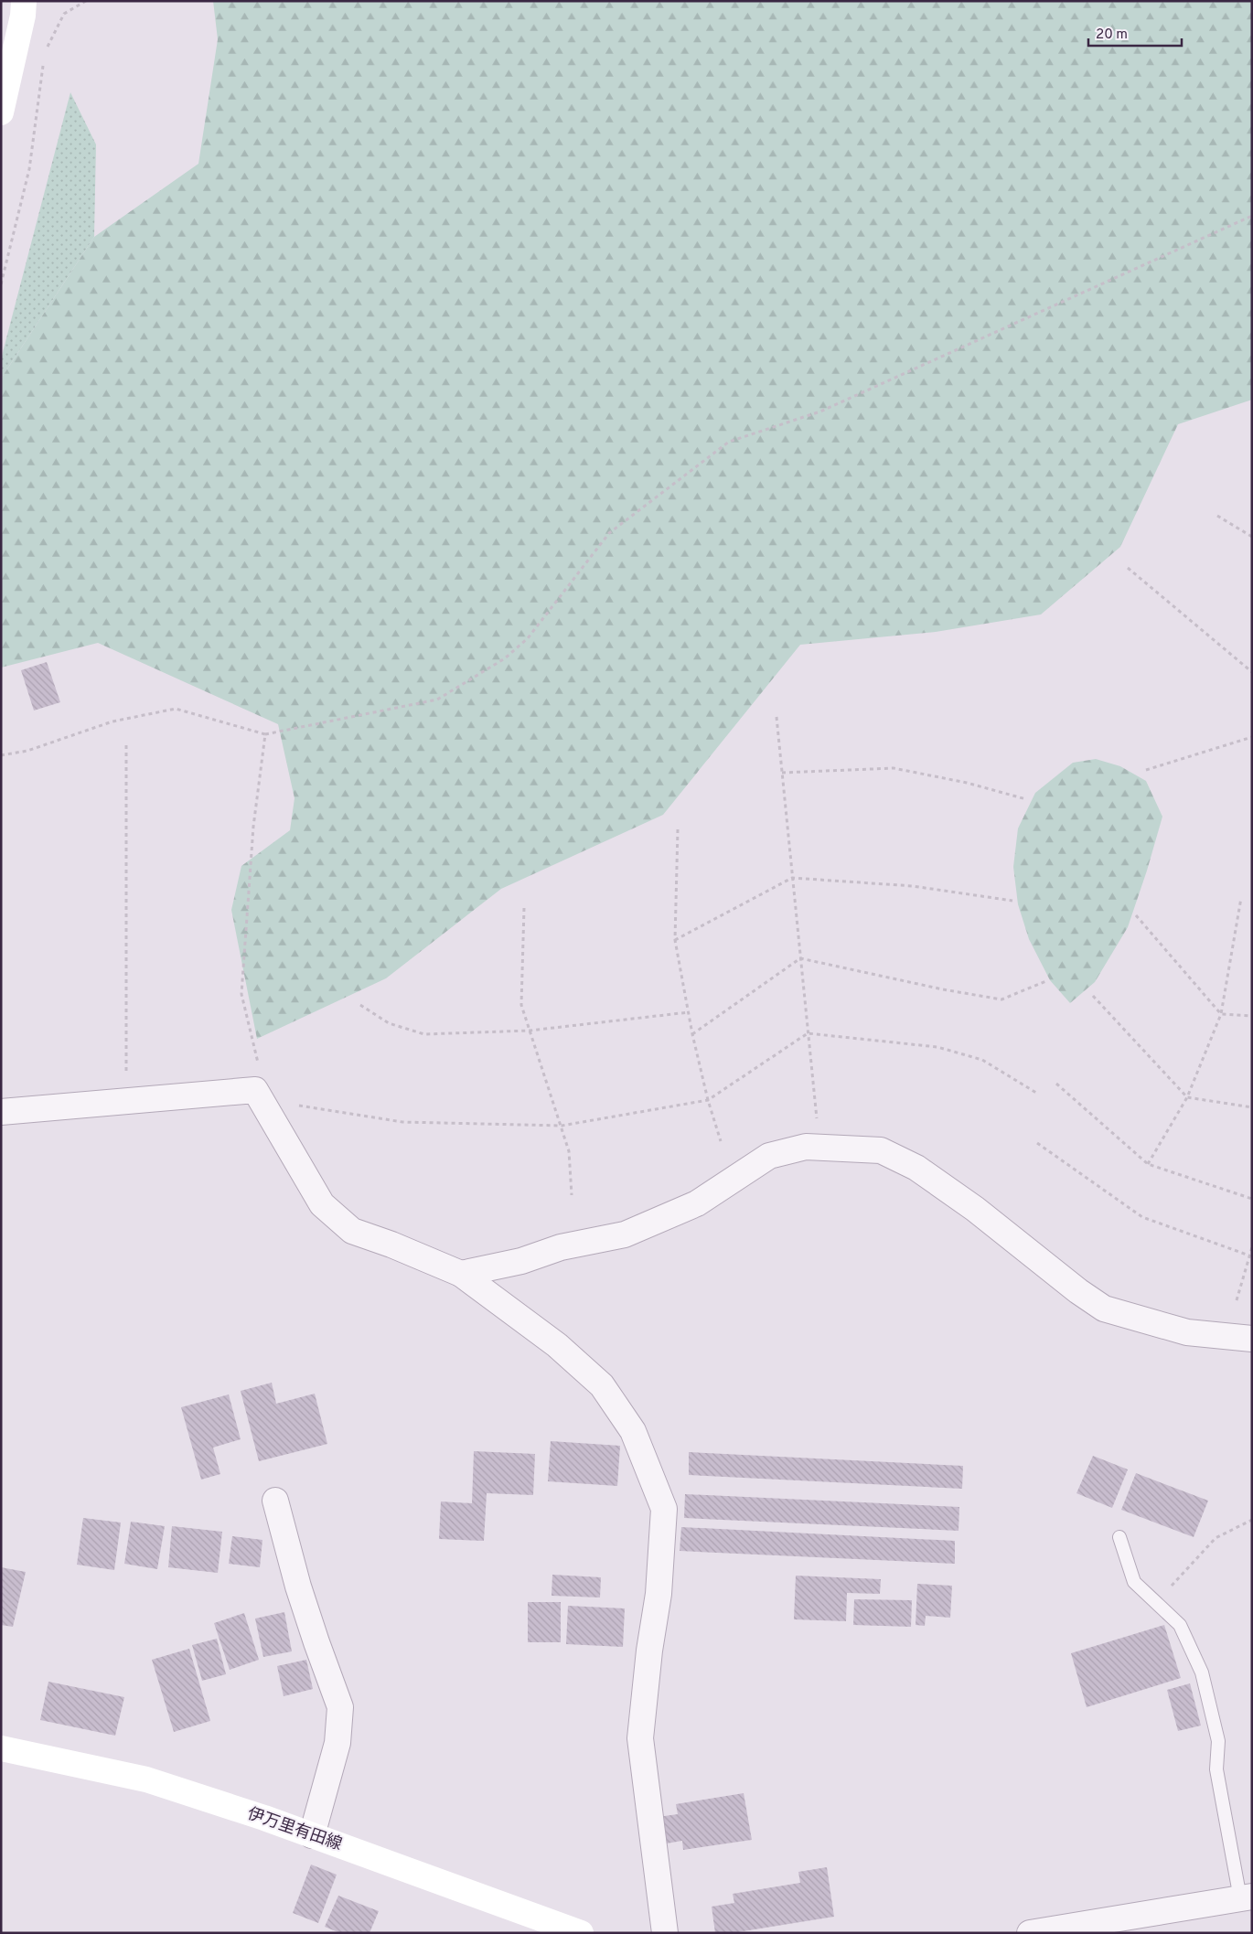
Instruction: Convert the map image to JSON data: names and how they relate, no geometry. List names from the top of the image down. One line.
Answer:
{"streets":{"main road":["伊万里有田線"]},"scale_bar":"20 m"}
